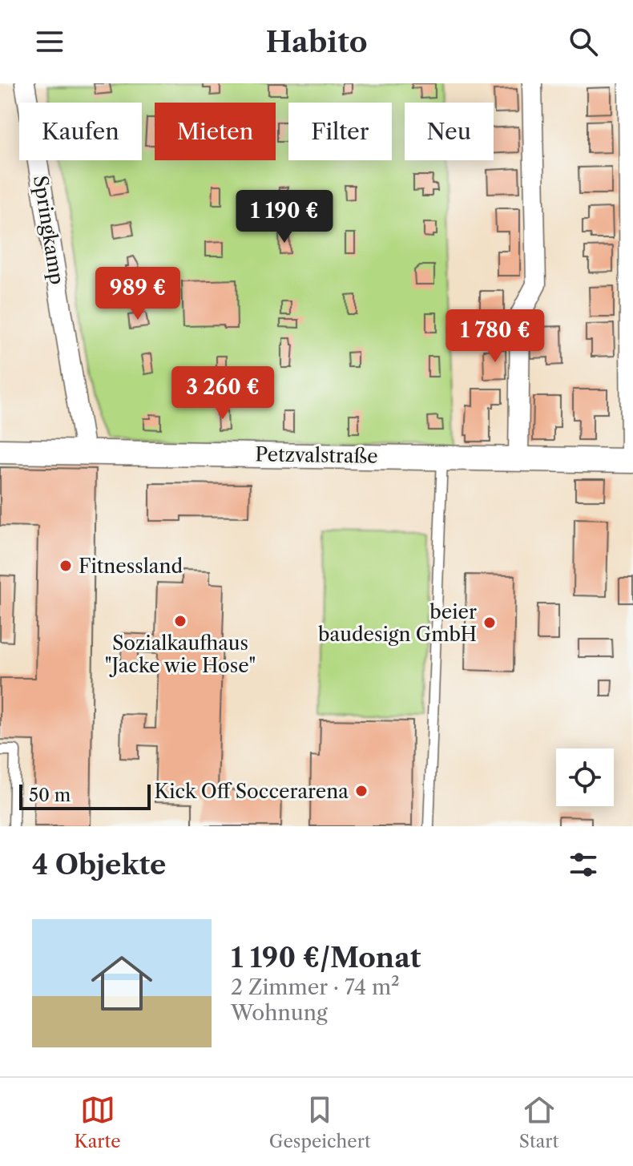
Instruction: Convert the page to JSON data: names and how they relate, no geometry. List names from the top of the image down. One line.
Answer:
{"streets":{"street":["Springkamp","Petzvalstraße"]},"crossings":[["Springkamp","Petzvalstraße"]],"places":["Fitnessland","Sozialkaufhaus \"Jacke wie Hose\"","beier baudesign GmbH","Kick Off Soccerarena"],"scale_bar":"50 m","page":{"header":"Habito","chip":["Kaufen","Mieten","Filter","Neu"],"price":["1 190 €","989 €","1 780 €","3 260 €"],"scale":"50 m","heading":"4 Objekte","list":[{"name":"1 190 €/Monat","note":"2 Zimmer · 74 m² · Wohnung"}],"tabs":["Karte","Gespeichert","Start"]}}
